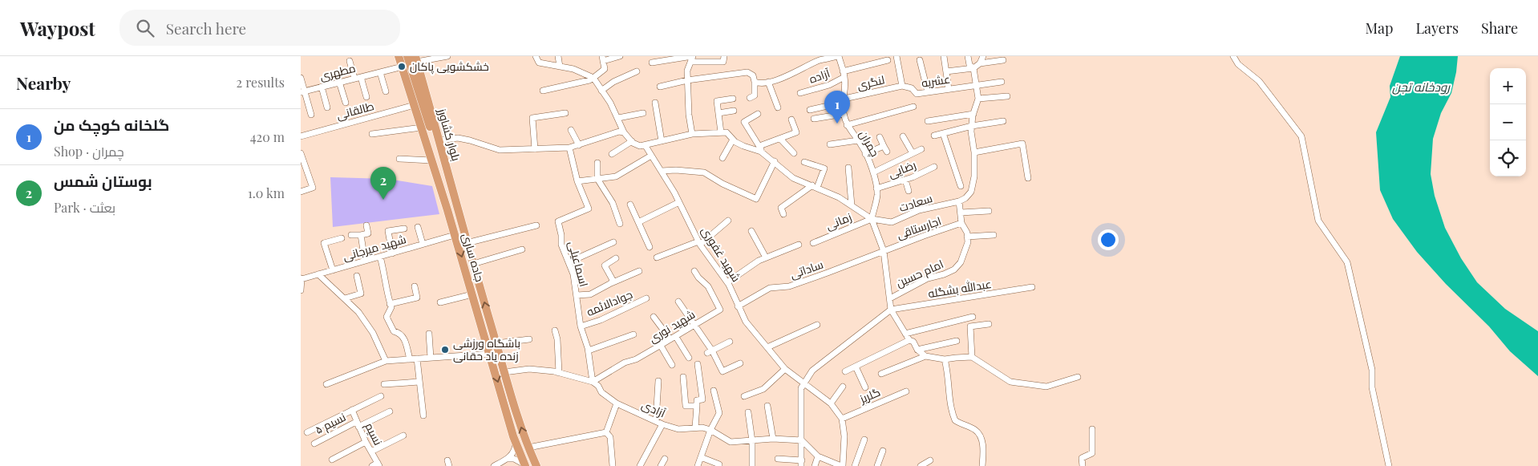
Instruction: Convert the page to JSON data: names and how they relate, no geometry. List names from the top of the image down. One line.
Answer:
{"streets":{"highway":["بلوار کشاورز","جاده ساری"],"street":["مطهری","آزاده","عشریه","لنگری","طالقانی","چمران","رضایی","سعادت","زمانی","اجارستاقی","شهید میرجانی","شهید غفوری","اسماعیلی","ساداتی","امام حسین","عبدالله بشگله","جوادالائمه","شهید نوری","گلریز","آزادی","نسیم ۵","نسیم"]},"crossings":[["مطهری","جاده ساری"],["آزاده","چمران"],["عشریه","لنگری"],["لنگری","چمران"],["طالقانی","جاده ساری"],["بلوار کشاورز","جاده ساری"],["چمران","رضایی"],["چمران","سعادت"],["چمران","زمانی"],["سعادت","زمانی"],["اجارستاقی","ساداتی"],["شهید میرجانی","جاده ساری"],["شهید غفوری","ساداتی"],["جاده ساری","آزادی"],["اسماعیلی","جوادالائمه"],["اسماعیلی","شهید نوری"],["اسماعیلی","آزادی"],["شهید نوری","آزادی"],["نسیم ۵","نسیم"]],"water":["رودخانه تجن"],"places":["خشکشویی پاکان","باشگاه ورزشی زنده یاد حقانی"],"page":{"header":"Waypost","search":"Search here","nav":["Map","Layers","Share"],"heading":["Nearby","2 results"],"map_buttons":["+","−"],"pins":["1","2"],"list":[{"mark":"1","name":"گلخانه کوچک من","note":"Shop · چمران","value":"420 m"},{"mark":"2","name":"بوستان شمس","note":"Park · بعثت","value":"1.0 km"}]}}
